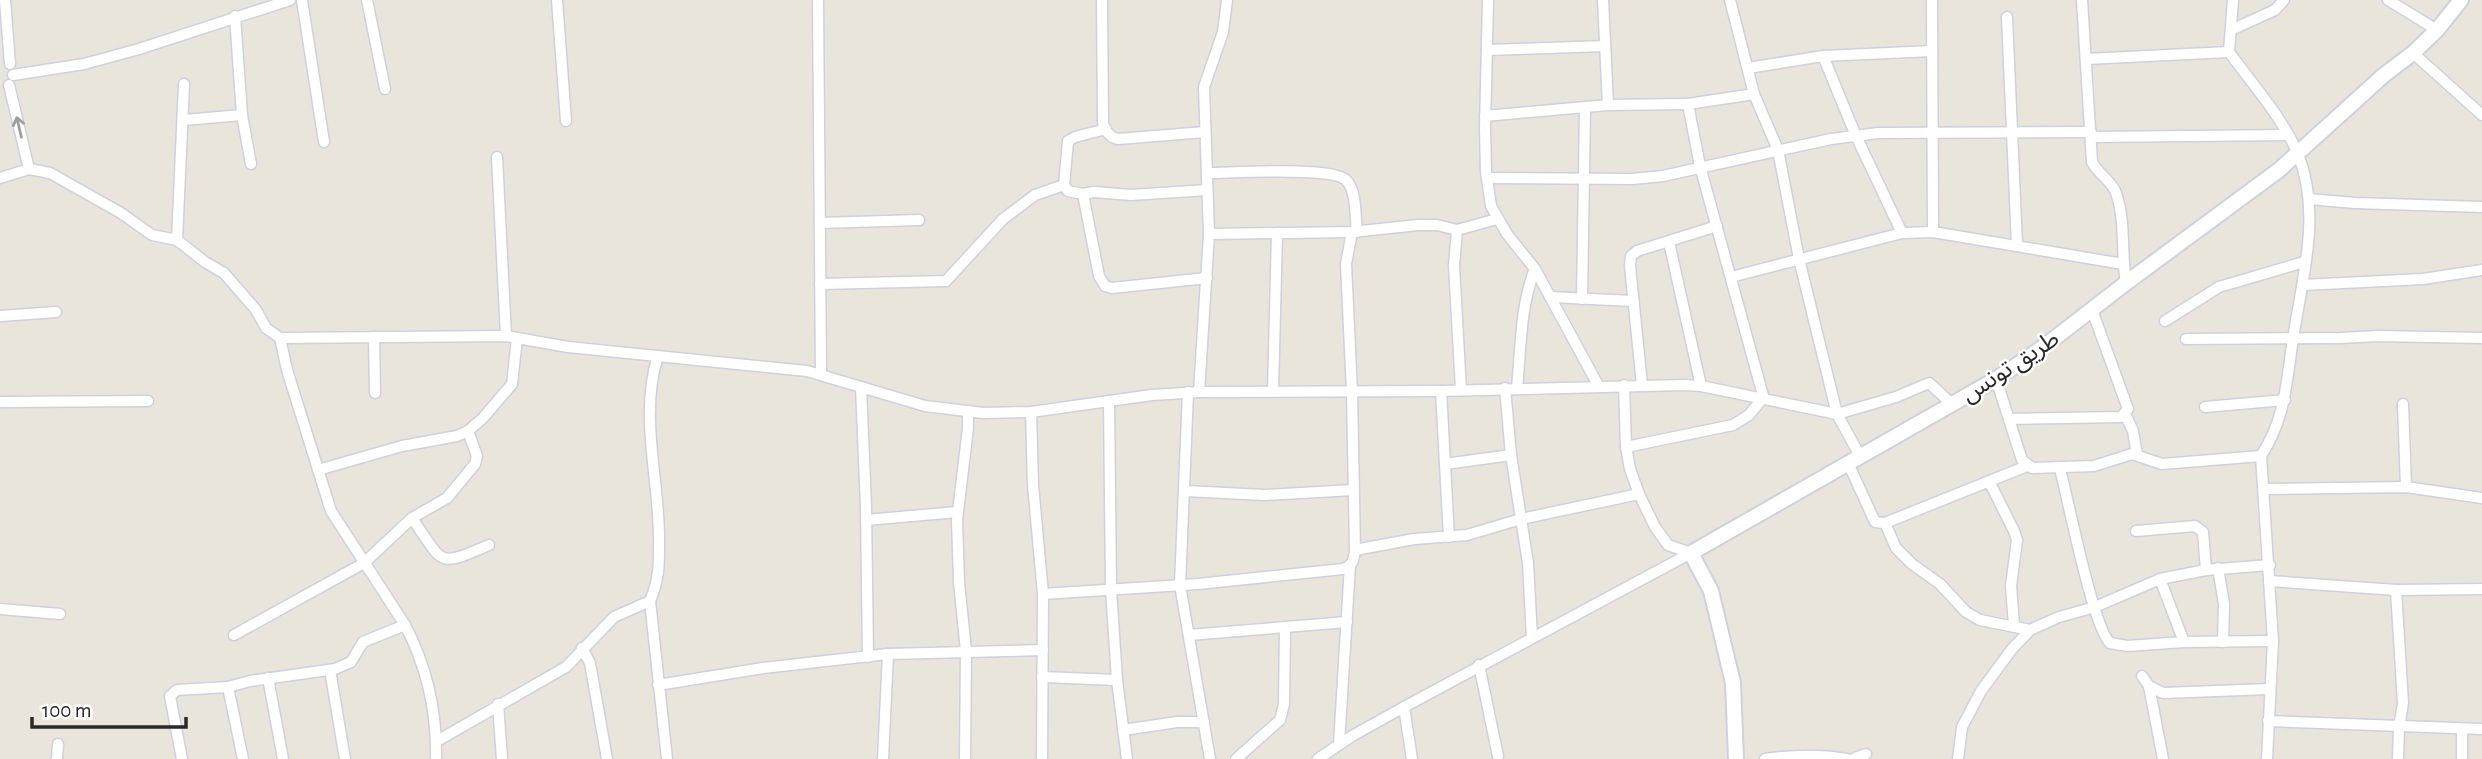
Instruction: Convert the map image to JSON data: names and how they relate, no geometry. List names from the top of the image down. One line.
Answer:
{"streets":{"main road":["طريق تونس"]},"scale_bar":"100 m"}
